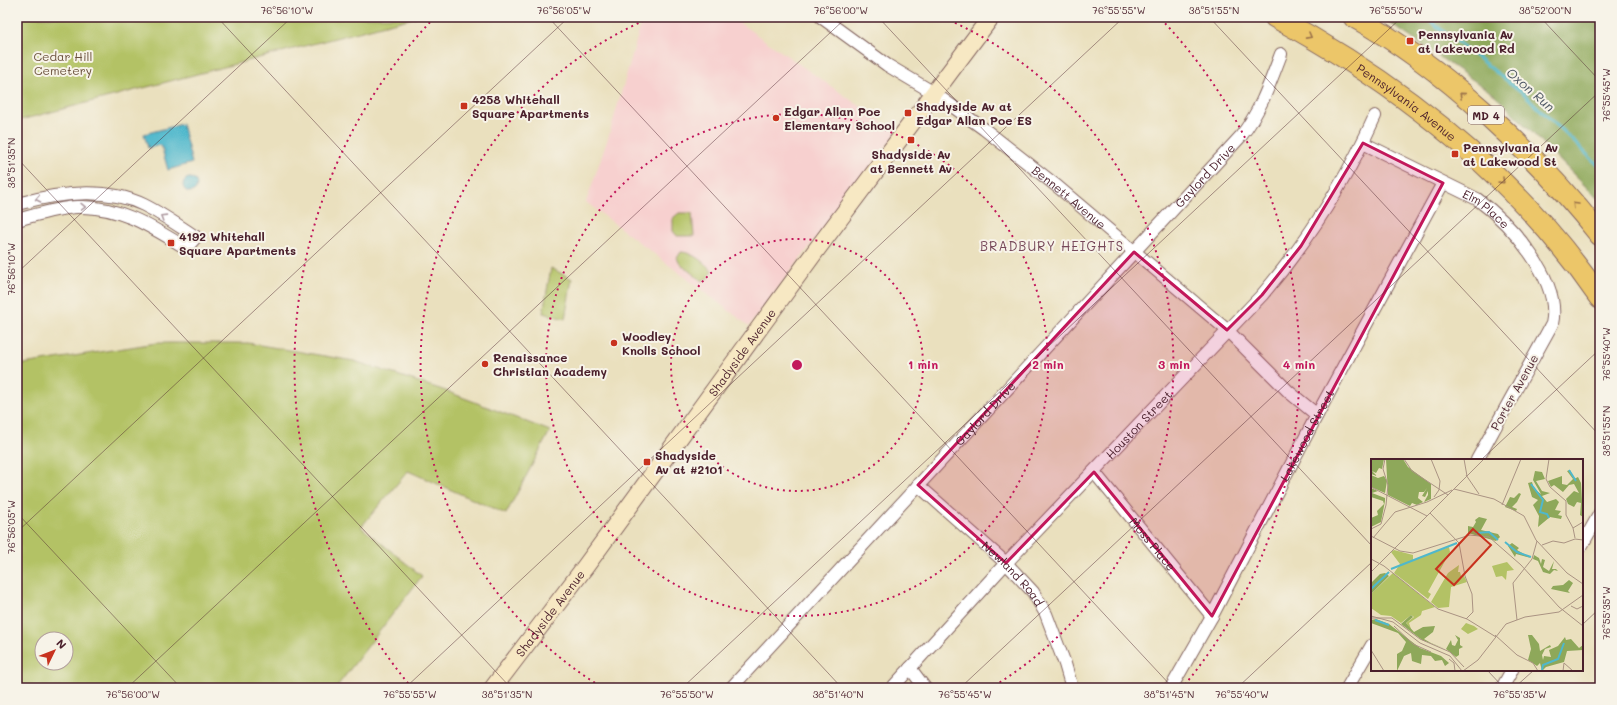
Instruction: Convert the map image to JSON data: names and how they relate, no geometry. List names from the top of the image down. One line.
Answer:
{"streets":{"highway":["Pennsylvania Avenue","MD 4"],"street":["Gaylord Drive","Bennett Avenue","Elm Place","Shadyside Avenue","Porter Avenue","Houston Street","Lakewood Street","Moss Place","Newland Road"]},"crossings":[["Gaylord Drive","Bennett Avenue"],["Gaylord Drive","Newland Road"],["Bennett Avenue","Shadyside Avenue"],["Bennett Avenue","Houston Street"],["Bennett Avenue","Lakewood Street"],["Elm Place","Porter Avenue"],["Elm Place","Houston Street"],["Elm Place","Lakewood Street"],["Houston Street","Moss Place"],["Houston Street","Newland Road"],["Lakewood Street","Moss Place"]],"districts":["BRADBURY HEIGHTS"],"water":["Oxon Run"],"parks":["Cedar Hill Cemetery"],"places":{"transit":["Pennsylvania Av at Lakewood Rd","4258 Whitehall Square Apartments","Shadyside Av at Edgar Allan Poe ES","Shadyside Av at Bennett Av","Pennsylvania Av at Lakewood St","4192 Whitehall Square Apartments","Shadyside Av at #2101"],"other":["Edgar Allan Poe Elementary School","Woodley Knolls School","Renaissance Christian Academy"]},"north":"top right","coordinates":["76°56'10\"W","76°56'05\"W","76°56'00\"W","76°55'55\"W","38°51'55\"N","76°55'50\"W","38°52'00\"N","76°55'45\"W","38°51'35\"N","76°55'40\"W","76°55'35\"W","38°51'40\"N","38°51'45\"N"],"rings":["1 min","2 min","3 min","4 min"]}
